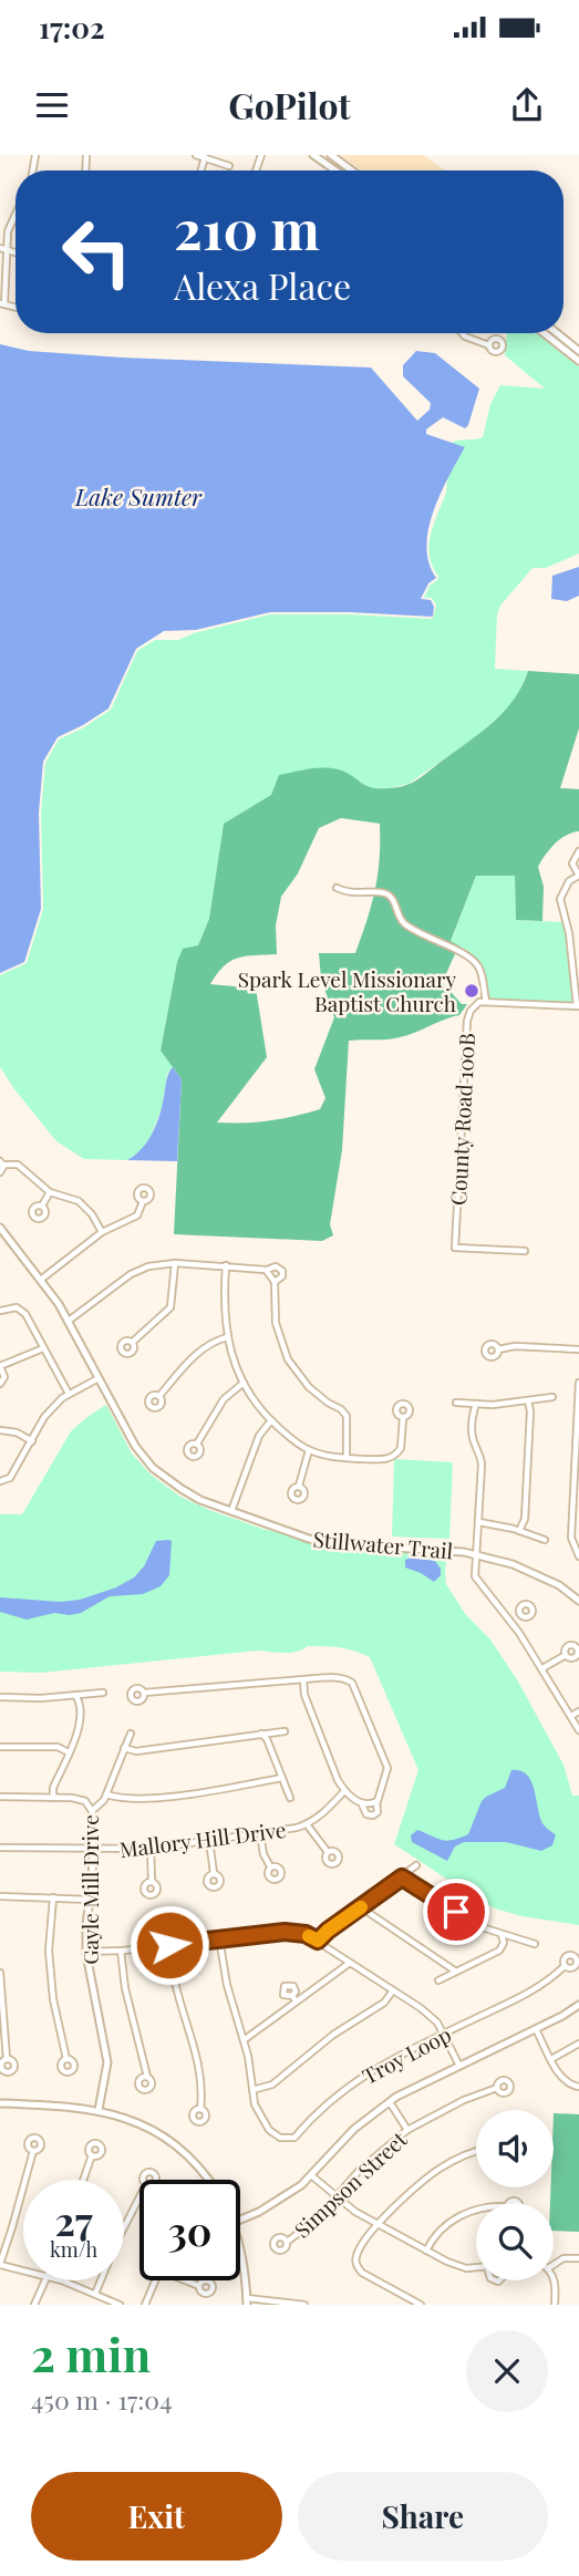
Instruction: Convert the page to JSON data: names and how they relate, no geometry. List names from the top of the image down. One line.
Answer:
{"streets":{"street":["County Road 100B","Stillwater Trail","Mallory Hill Drive","Gayle Mill Drive","Troy Loop","Simpson Street"]},"crossings":[["Mallory Hill Drive","Gayle Mill Drive"]],"water":["Lake Sumter"],"places":["Spark Level Missionary Baptist Church"],"page":{"status":"17:02","header":"GoPilot","turn":["210 m","Alexa Place"],"speed":"27 km/h","limit":"30","heading":["2 min","450 m · 17:04"],"buttons":["Exit","Share"]}}
